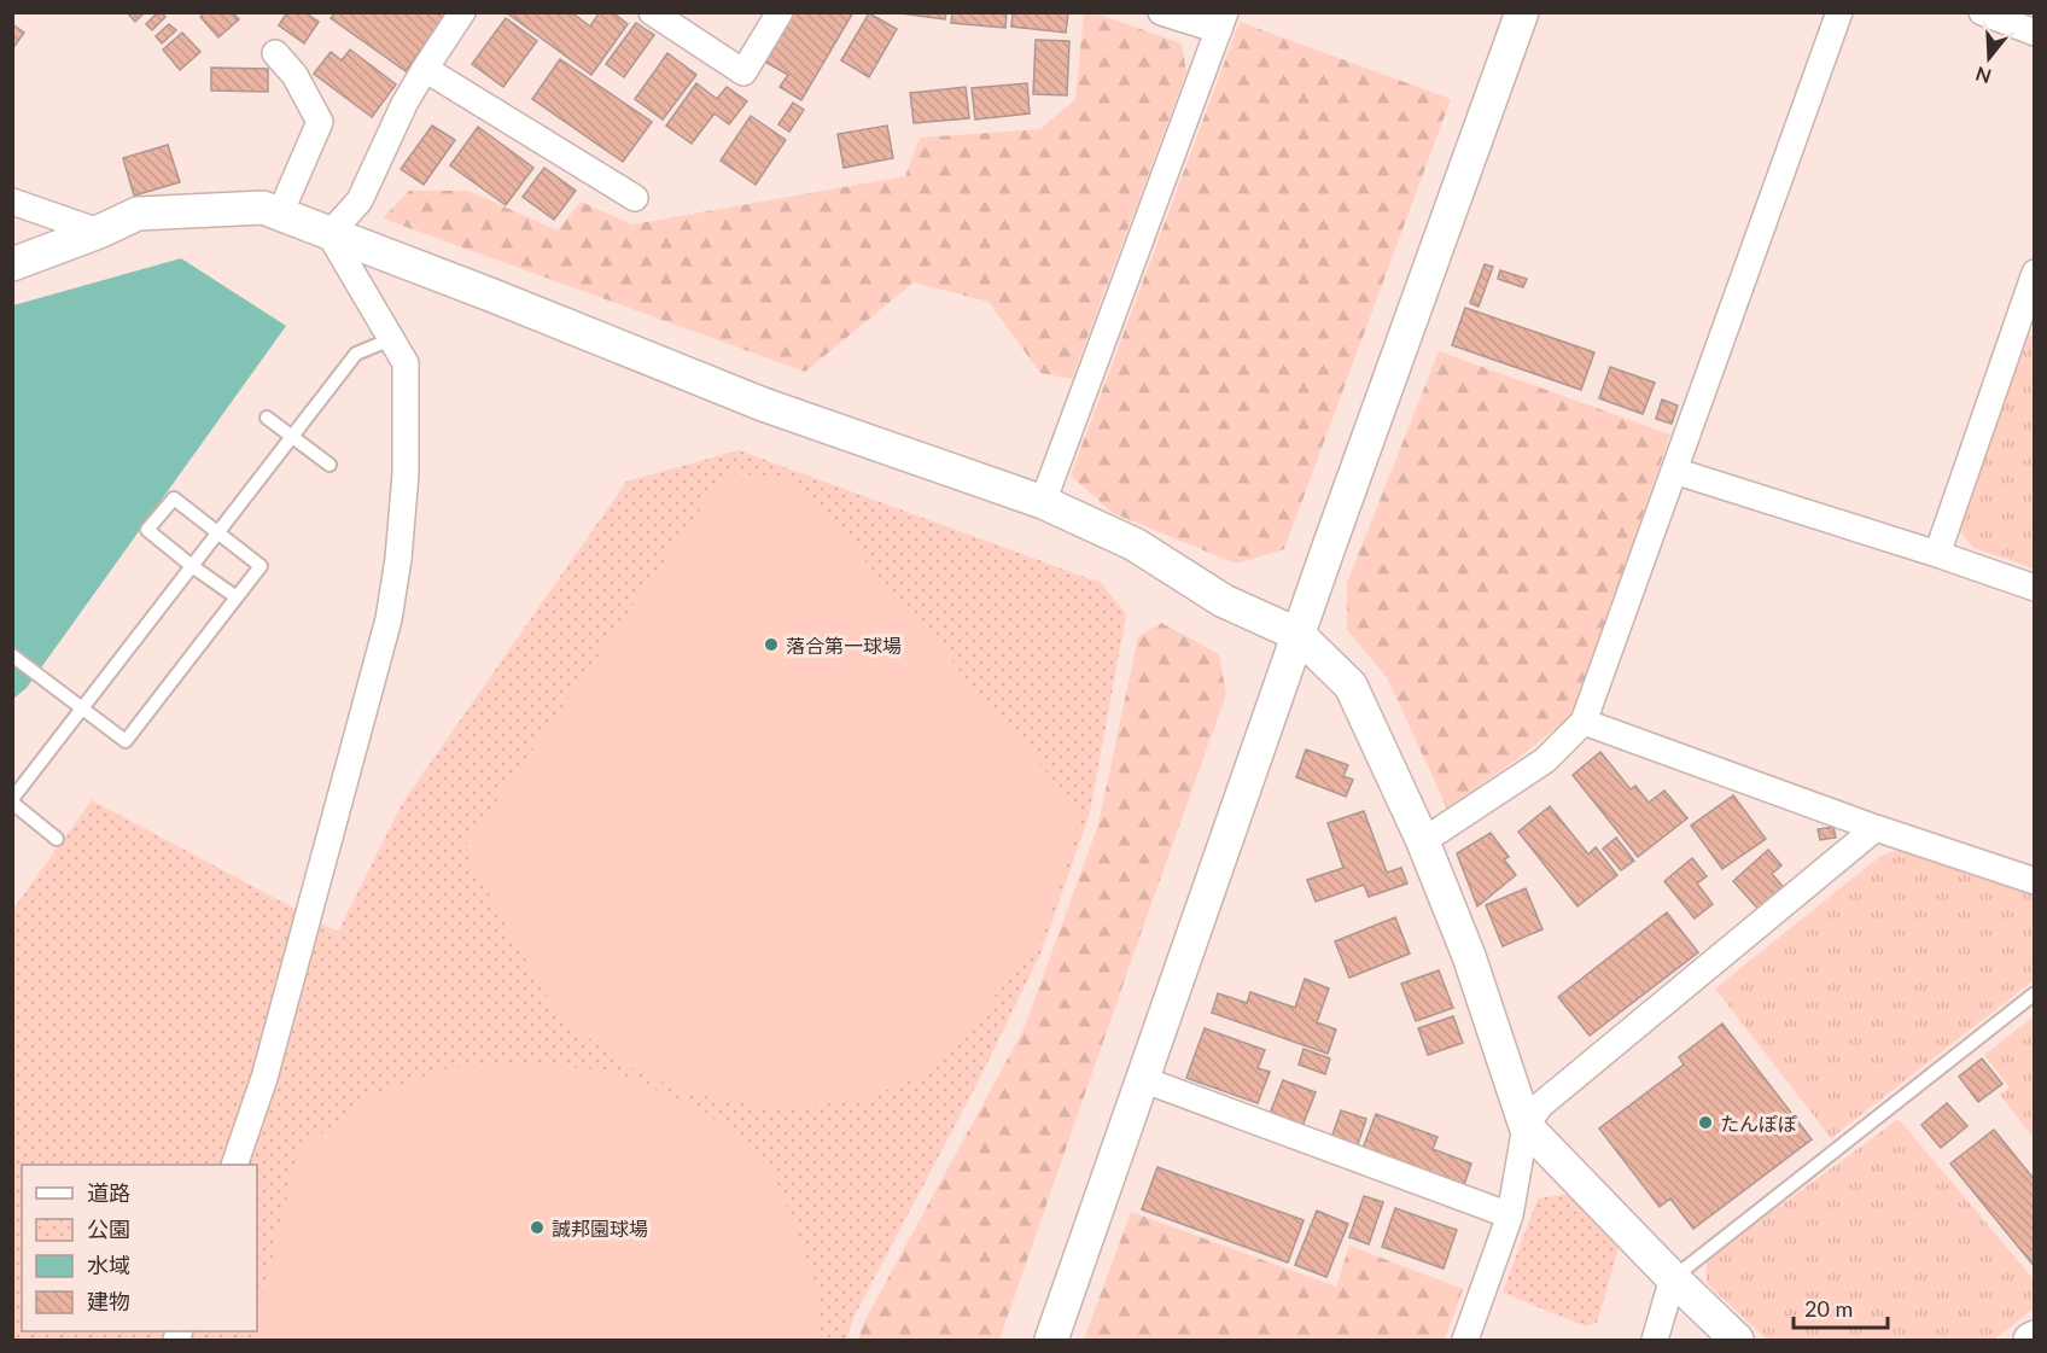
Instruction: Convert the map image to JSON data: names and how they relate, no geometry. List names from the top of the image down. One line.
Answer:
{"places":["落合第一球場","たんぽぽ","誠邦園球場"],"legend":["道路","公園","水域","建物"],"scale_bar":"20 m","north":"bottom"}
